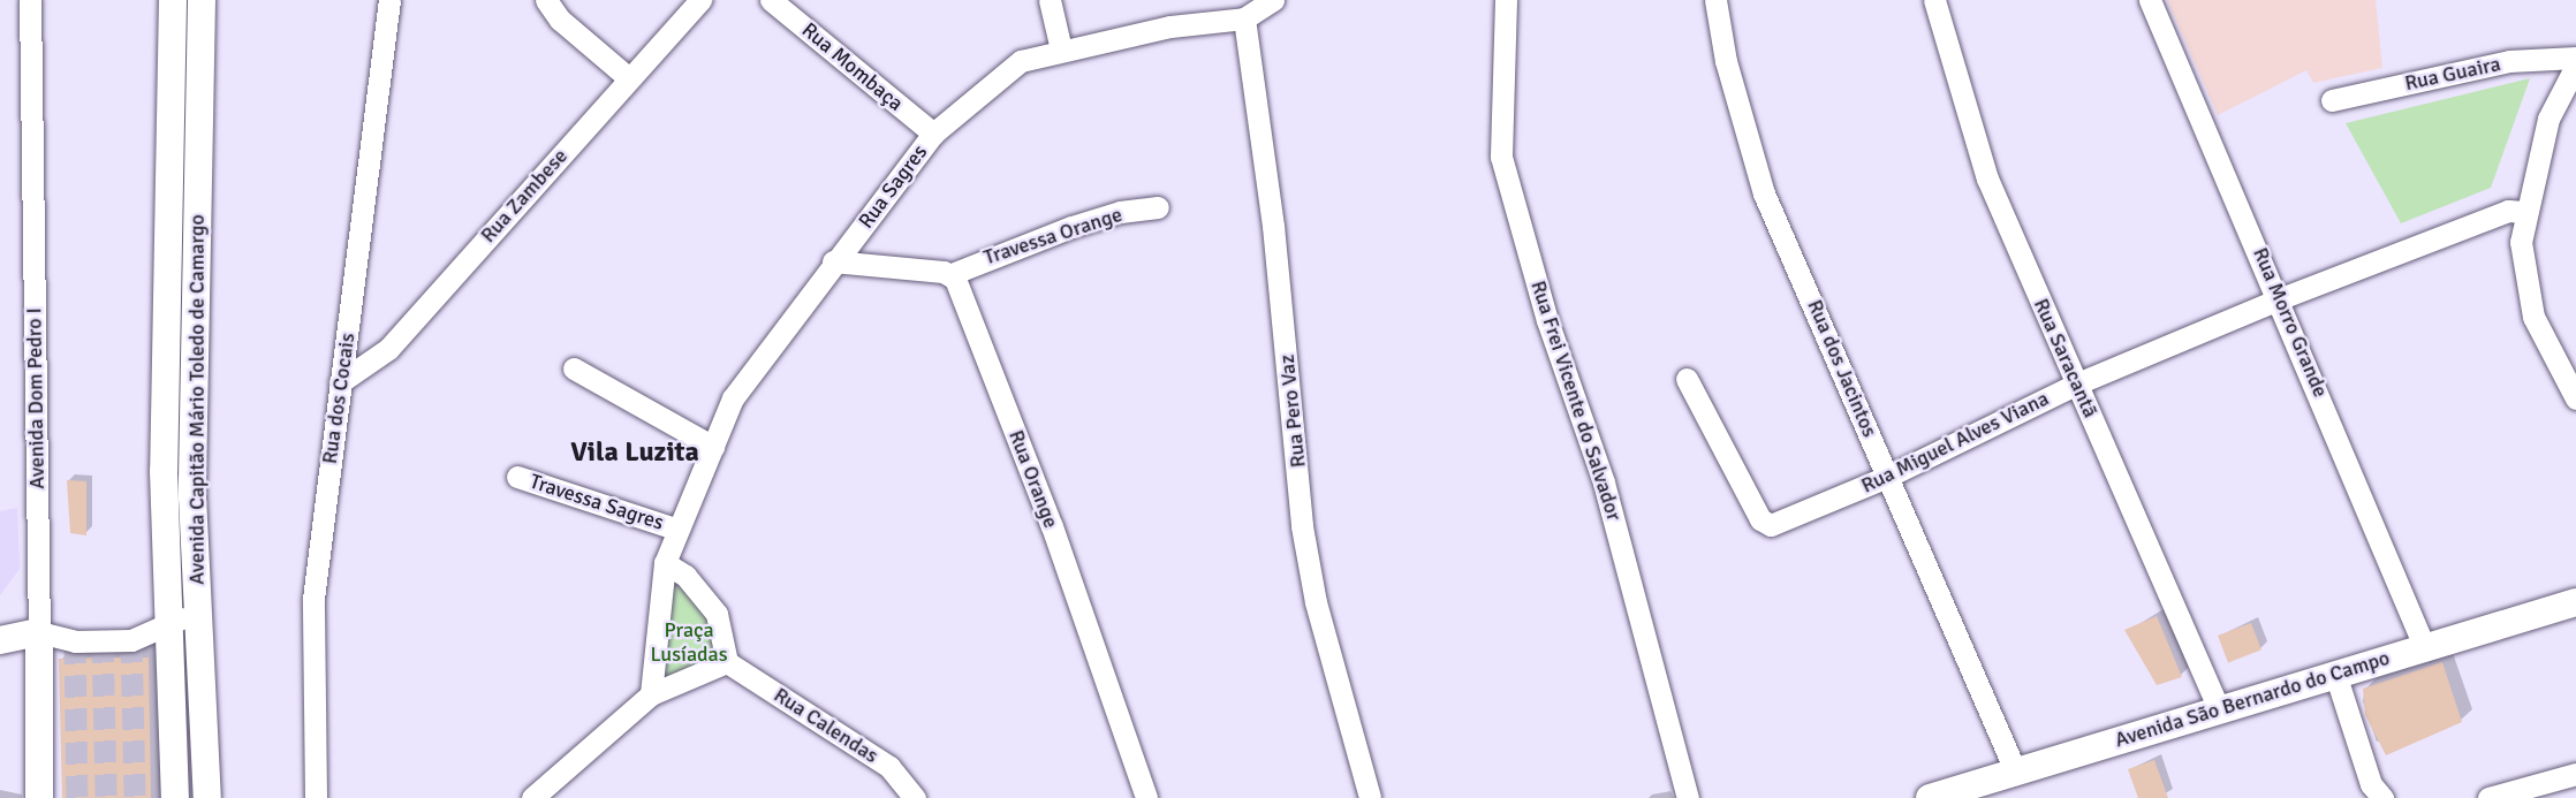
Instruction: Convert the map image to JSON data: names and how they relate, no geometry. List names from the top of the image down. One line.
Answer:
{"streets":{"main road":["Avenida Dom Pedro I","Avenida Capitão Mário Toledo de Camargo","Avenida São Bernardo do Campo"],"street":["Rua Mombaça","Rua Guaira","Rua Sagres","Rua Zambese","Travessa Orange","Rua Morro Grande","Rua Saracantã","Rua dos Jacintos","Rua dos Cocais","Rua Frei Vicente do Salvador","Rua Pero Vaz","Rua Miguel Alves Viana","Rua Orange","Travessa Sagres","Rua Calendas"]},"crossings":[["Rua Mombaça","Rua Sagres"],["Rua Sagres","Rua Pero Vaz"],["Rua Sagres","Travessa Sagres"],["Rua Zambese","Rua dos Cocais"],["Travessa Orange","Rua Orange"],["Rua Morro Grande","Rua Miguel Alves Viana"],["Rua Morro Grande","Avenida São Bernardo do Campo"],["Rua Saracantã","Rua Miguel Alves Viana"],["Rua Saracantã","Avenida São Bernardo do Campo"],["Rua dos Jacintos","Rua Miguel Alves Viana"],["Rua dos Jacintos","Avenida São Bernardo do Campo"]],"districts":["Vila Luzita"],"parks":["Praça Lusíadas"]}
